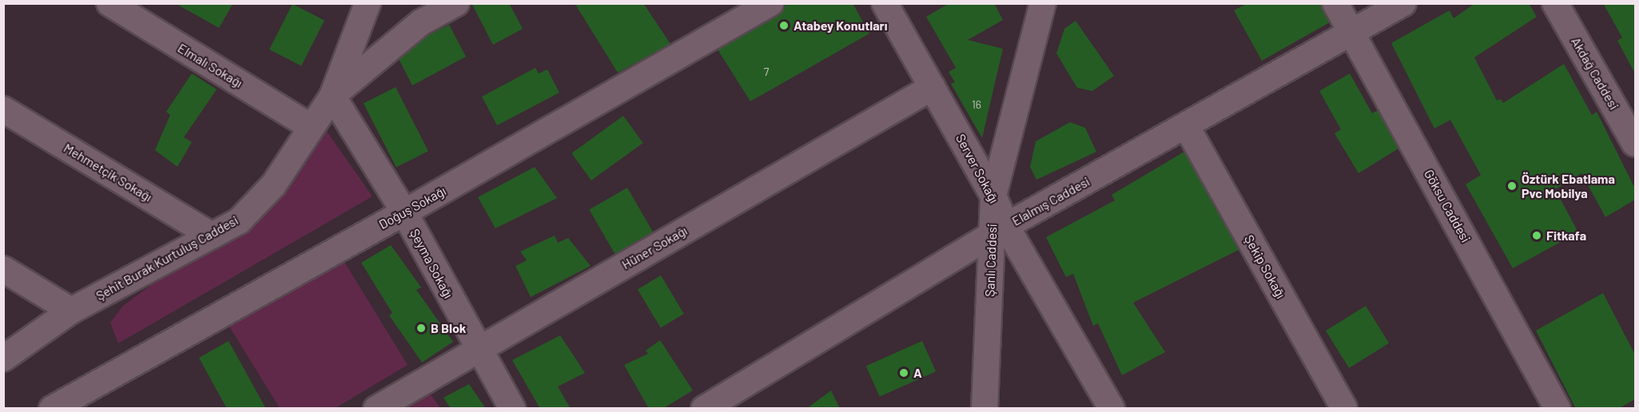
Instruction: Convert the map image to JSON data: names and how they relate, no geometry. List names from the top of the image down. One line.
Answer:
{"streets":{"street":["Elmalı Sokağı","Akdağ Caddesi","Server Sokağı","Mehmetçik Sokağı","Elalmış Caddesi","Göksu Caddesi","Doğuş Sokağı","Hüner Sokağı","Şehit Burak Kurtuluş Caddesi","Şanlı Caddesi","Şeyma Sokağı","Şekip Sokağı"]},"crossings":[["Elmalı Sokağı","Şehit Burak Kurtuluş Caddesi"],["Server Sokağı","Hüner Sokağı"],["Server Sokağı","Şanlı Caddesi"],["Mehmetçik Sokağı","Şehit Burak Kurtuluş Caddesi"],["Elalmış Caddesi","Göksu Caddesi"],["Elalmış Caddesi","Şanlı Caddesi"],["Elalmış Caddesi","Şekip Sokağı"],["Doğuş Sokağı","Şeyma Sokağı"],["Hüner Sokağı","Şeyma Sokağı"],["Şehit Burak Kurtuluş Caddesi","Şeyma Sokağı"]],"places":["Atabey Konutları","Öztürk Ebatlama Pvc Mobilya","Fitkafa","B Blok","A"],"house_numbers":["7","16"]}
